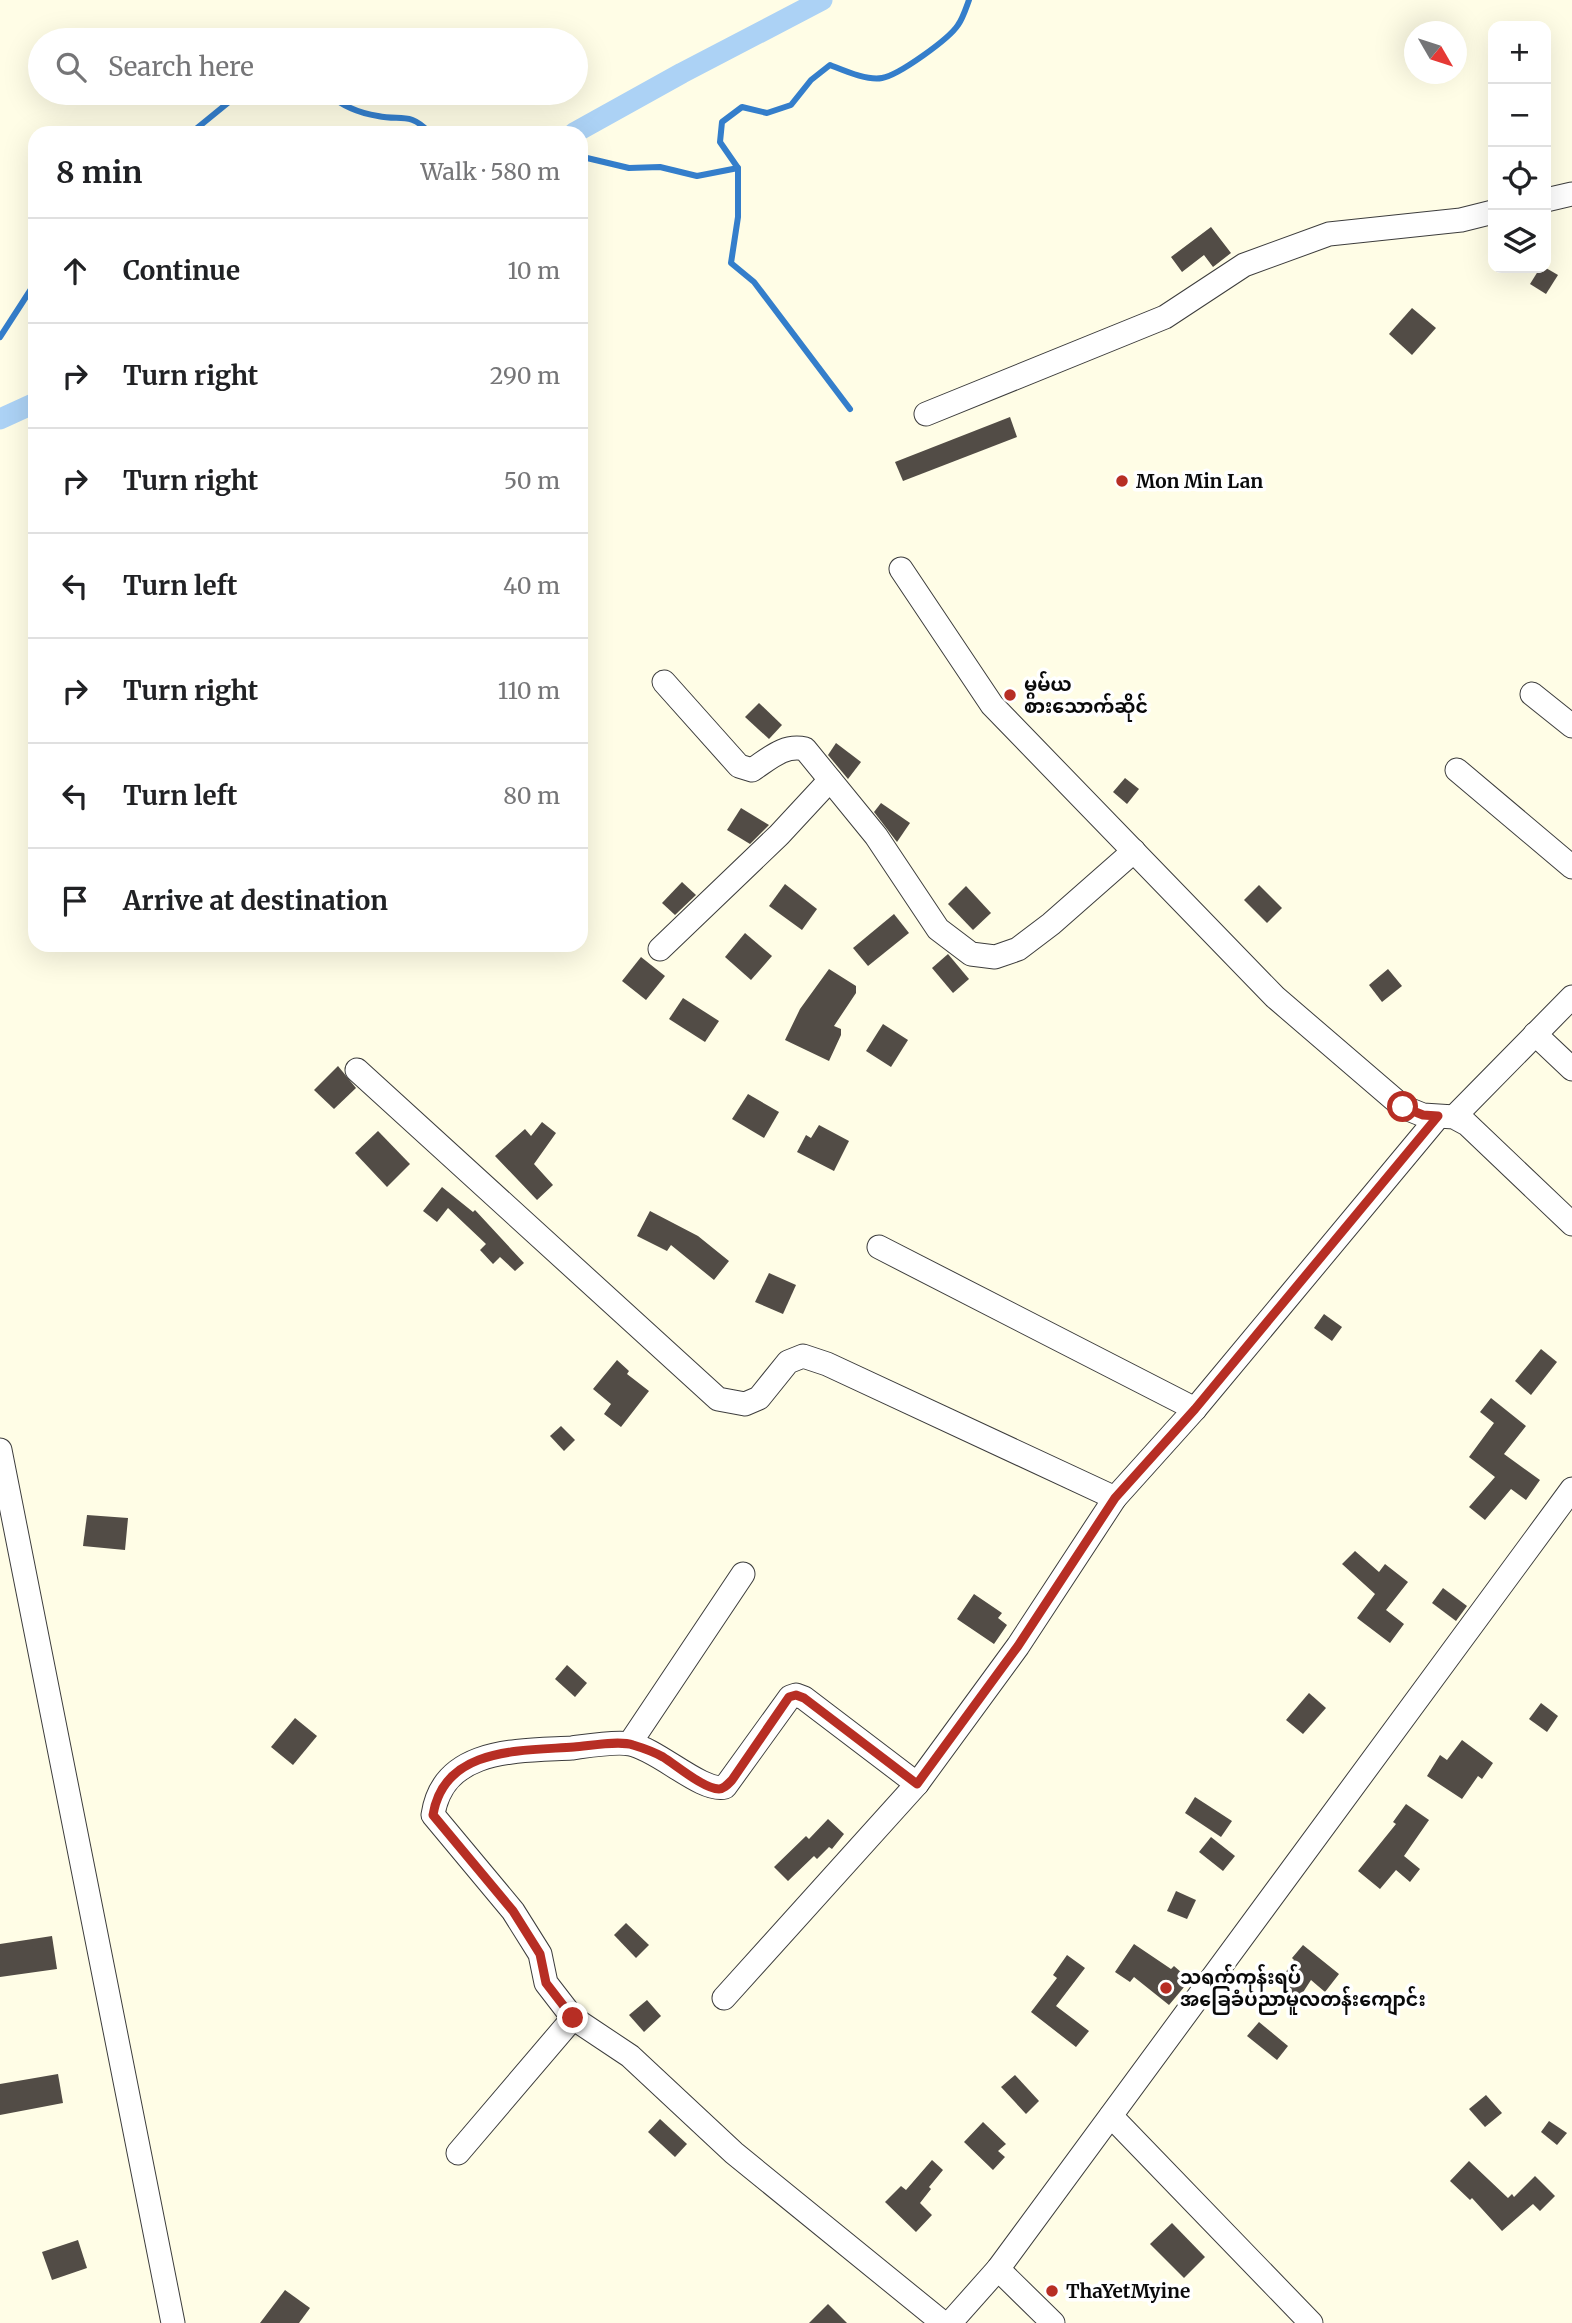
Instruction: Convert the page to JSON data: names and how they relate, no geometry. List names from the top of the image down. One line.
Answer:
{"places":["Mon Min Lan","မွမ်ယ စားသောက်ဆိုင်","သရက်ကုန်းရပ် အခြေခံပညာမူလတန်းကျောင်း","ThaYetMyine"],"north":"bottom right","page":{"map_buttons":["+","−"],"search":"Search here","heading":["8 min","Walk · 580 m"],"list":[["Continue","10 m"],["Turn right","290 m"],["Turn right","50 m"],["Turn left","40 m"],["Turn right","110 m"],["Turn left","80 m"],"Arrive at destination"]}}
